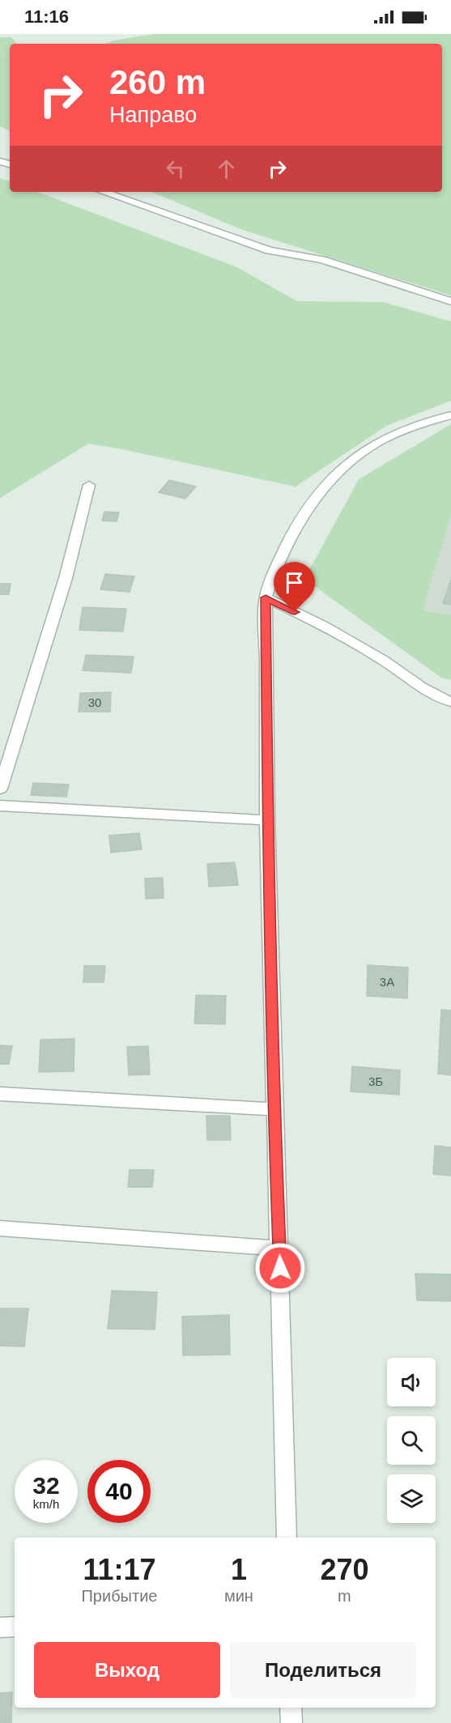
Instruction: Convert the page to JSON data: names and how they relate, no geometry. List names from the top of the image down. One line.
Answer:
{"house_numbers":["30","3А","3Б"],"page":{"status":"11:16","turn":["260 m","Направо"],"speed":"32 km/h","limit":"40","eta":["11:17","Прибытие","1","мин","270","m"],"buttons":["Выход","Поделиться"]}}
